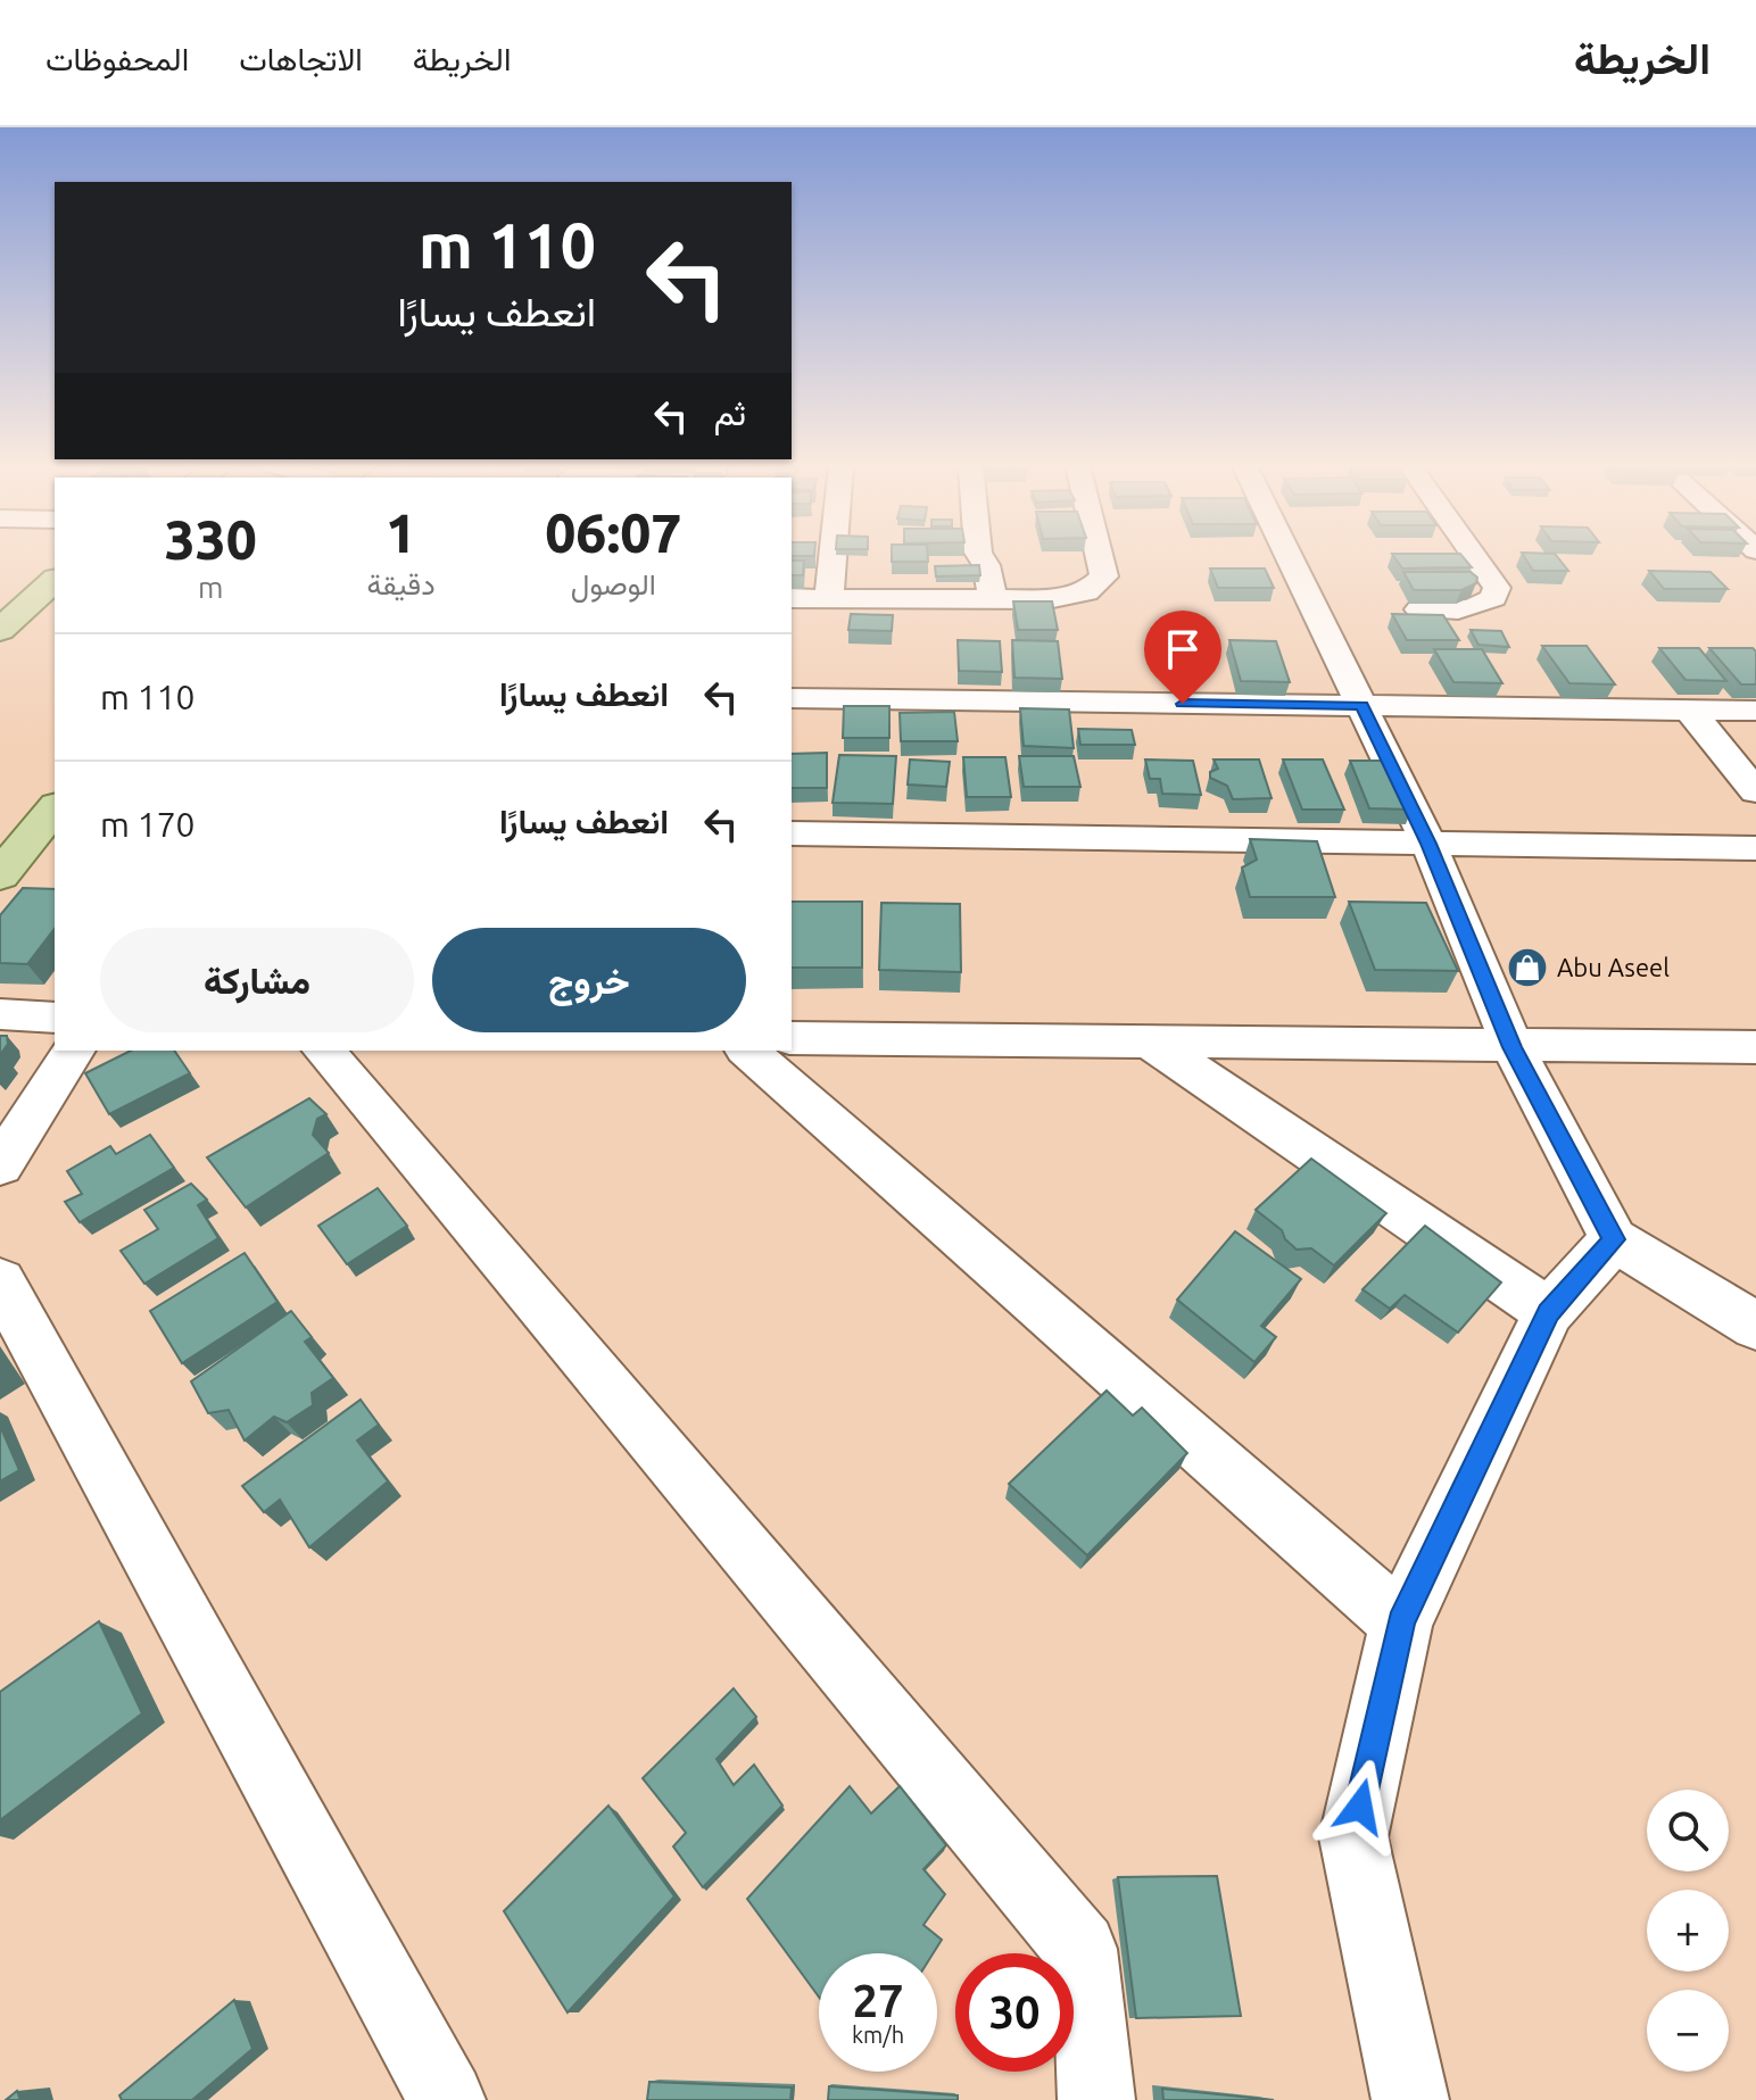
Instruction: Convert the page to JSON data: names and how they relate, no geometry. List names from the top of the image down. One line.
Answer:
{"places":{"shop":["Abu Aseel"]},"page":{"header":"الخريطة","nav":["الخريطة","الاتجاهات","المحفوظات"],"turn":["110 m","انعطف يسارًا"],"then":"ثم","eta":["06:07","الوصول","1","دقيقة","330","m"],"list":[{"name":"انعطف يسارًا","value":"110 m"},{"name":"انعطف يسارًا","value":"170 m"}],"buttons":["خروج","مشاركة"],"map_buttons":["+","−"],"speed":"27 km/h","limit":"30"}}
